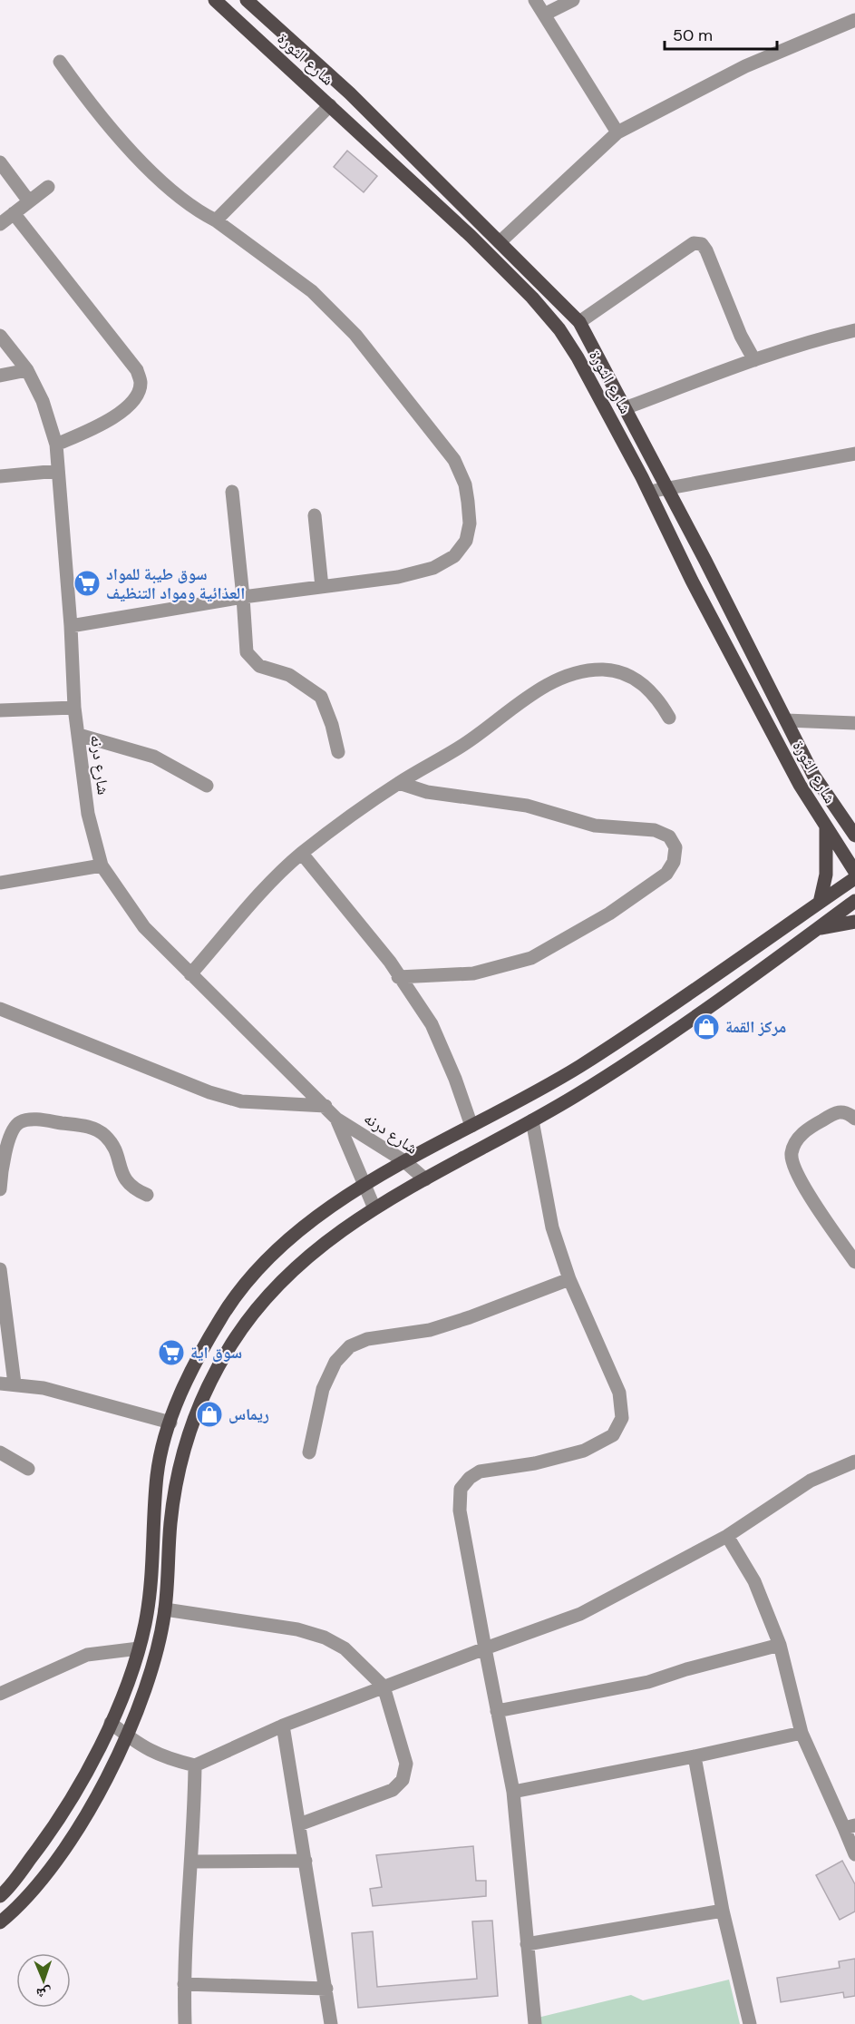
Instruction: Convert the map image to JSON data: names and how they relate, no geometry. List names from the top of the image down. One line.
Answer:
{"streets":{"main road":["شارع الثورة"],"street":["شارع درنه"]},"places":{"supermarket":["سوق طيبة للمواد العذائية ومواد التنظيف","سوق اية"],"shop":["مركز القمة","ريماس"]},"scale_bar":"50 m","north":"bottom"}
